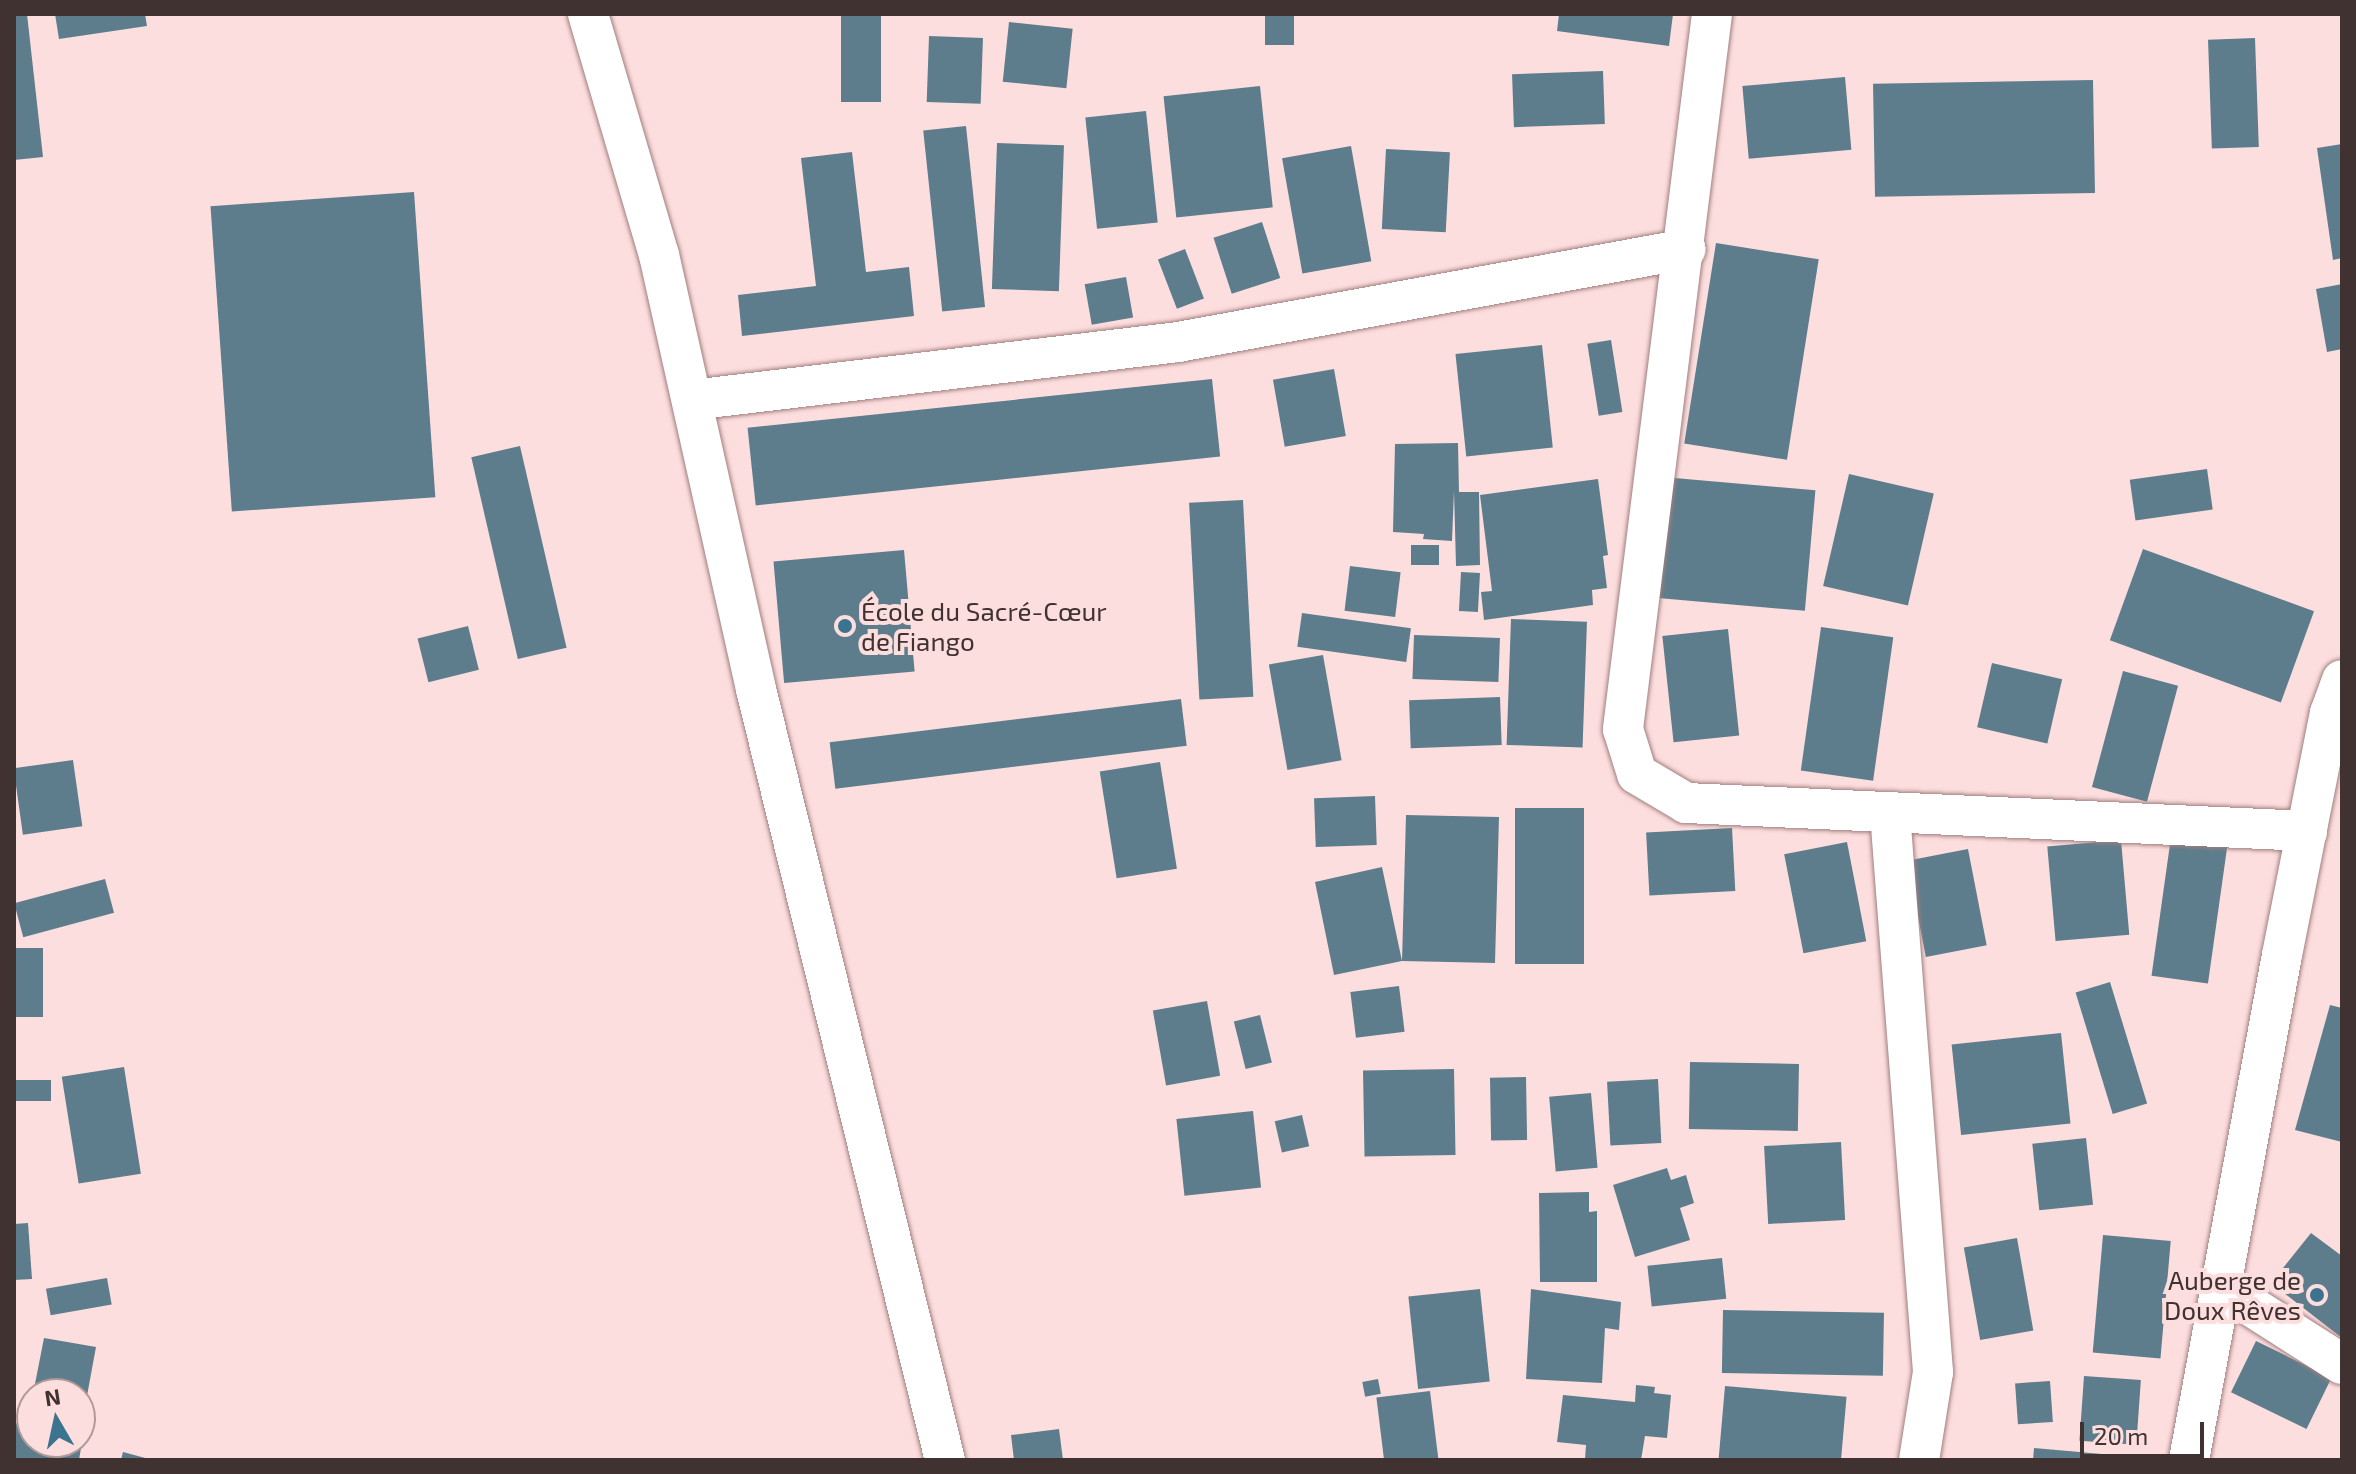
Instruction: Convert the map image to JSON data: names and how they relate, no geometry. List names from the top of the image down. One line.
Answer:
{"places":["École du Sacré-Cœur de Fiango","Auberge de Doux Rêves"],"scale_bar":"20 m","north":"top"}
